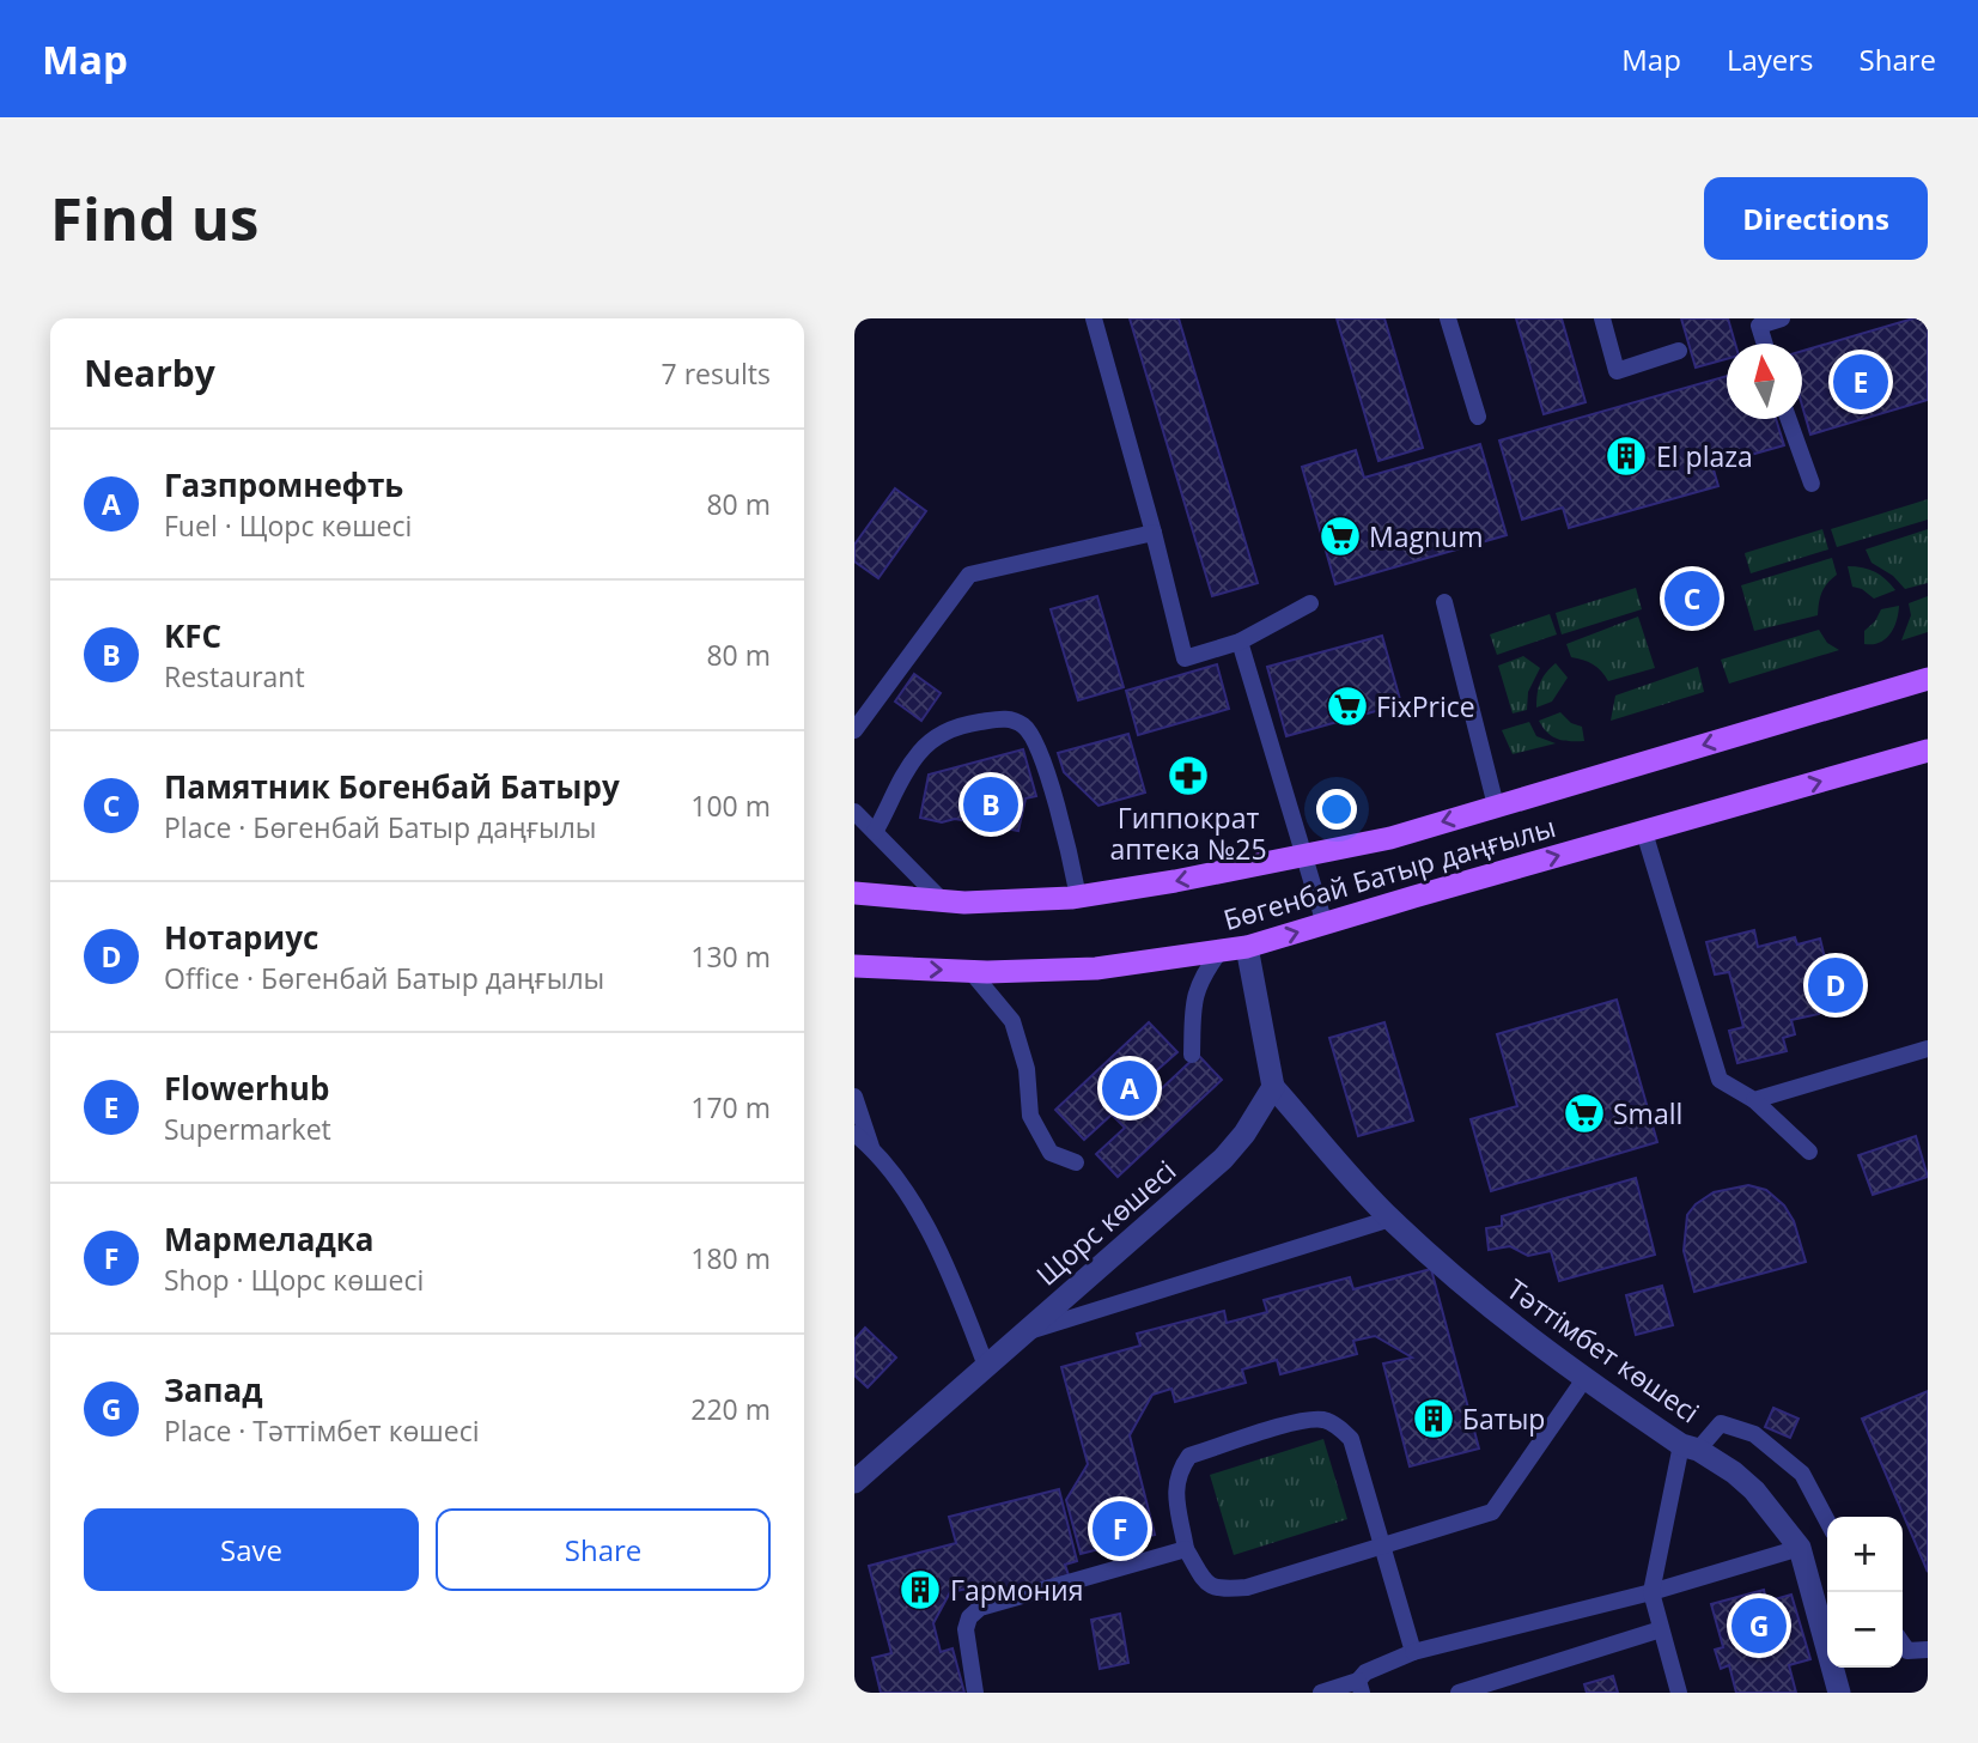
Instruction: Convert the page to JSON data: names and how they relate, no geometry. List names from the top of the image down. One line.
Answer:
{"streets":{"main road":["Бөгенбай Батыр даңғылы"],"street":["Щорс көшесі","Тәттімбет көшесі"]},"crossings":[["Щорс көшесі","Тәттімбет көшесі"]],"places":{"building":["El plaza","Батыр","Гармония"],"supermarket":["Magnum","FixPrice","Small"],"pharmacy":["Гиппократ аптека №25"]},"north":"top","page":{"header":"Map","nav":["Map","Layers","Share"],"buttons":["Directions",["Save","Share"]],"title":"Find us","heading":["Nearby","7 results"],"pins":["E","C","B","D","A","F","G"],"list":[{"mark":"A","name":"Газпромнефть","note":"Fuel · Щорс көшесі","value":"80 m"},{"mark":"B","name":"KFC","note":"Restaurant","value":"80 m"},{"mark":"C","name":"Памятник Богенбай Батыру","note":"Place · Бөгенбай Батыр даңғылы","value":"100 m"},{"mark":"D","name":"Нотариус","note":"Office · Бөгенбай Батыр даңғылы","value":"130 m"},{"mark":"E","name":"Flowerhub","note":"Supermarket","value":"170 m"},{"mark":"F","name":"Мармеладка","note":"Shop · Щорс көшесі","value":"180 m"},{"mark":"G","name":"Запад","note":"Place · Тәттімбет көшесі","value":"220 m"}],"map_buttons":["+","−"]}}
